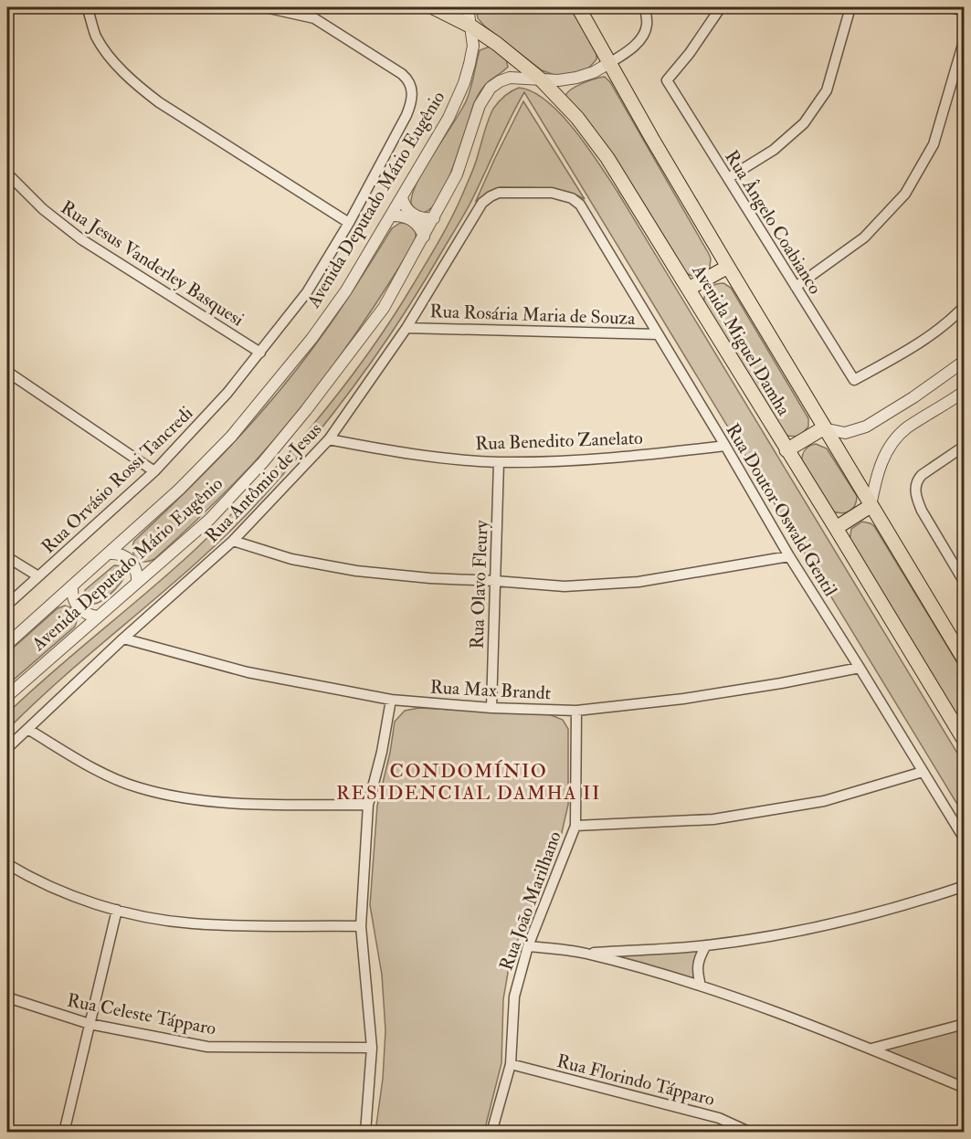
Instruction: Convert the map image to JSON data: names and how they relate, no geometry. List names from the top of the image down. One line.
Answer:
{"streets":{"main road":["Avenida Miguel Damha"],"street":["Avenida Deputado Mário Eugênio","Rua Ângelo Coabianco","Rua Jesus Vanderley Basquesi","Rua Rosária Maria de Souza","Rua Benedito Zanelato","Rua Orvásio Rossi Tancredi","Rua Antômio de Jesus","Rua Doutor Oswald Gentil","Rua Olavo Fleury","Rua Max Brandt","Rua João Marilhano","Rua Celeste Tápparo","Rua Florindo Tápparo"]},"crossings":[["Avenida Deputado Mário Eugênio","Avenida Miguel Damha"],["Rua Jesus Vanderley Basquesi","Rua Orvásio Rossi Tancredi"],["Rua Rosária Maria de Souza","Rua Antômio de Jesus"],["Rua Rosária Maria de Souza","Rua Doutor Oswald Gentil"],["Rua Benedito Zanelato","Rua Antômio de Jesus"],["Rua Benedito Zanelato","Rua Doutor Oswald Gentil"],["Rua Benedito Zanelato","Rua Olavo Fleury"],["Rua Antômio de Jesus","Rua Doutor Oswald Gentil"],["Rua Antômio de Jesus","Rua Max Brandt"],["Rua Doutor Oswald Gentil","Rua Max Brandt"],["Rua Olavo Fleury","Rua Max Brandt"],["Rua Max Brandt","Rua João Marilhano"],["Rua João Marilhano","Rua Florindo Tápparo"]],"districts":["CONDOMÍNIO RESIDENCIAL DAMHA II"]}
